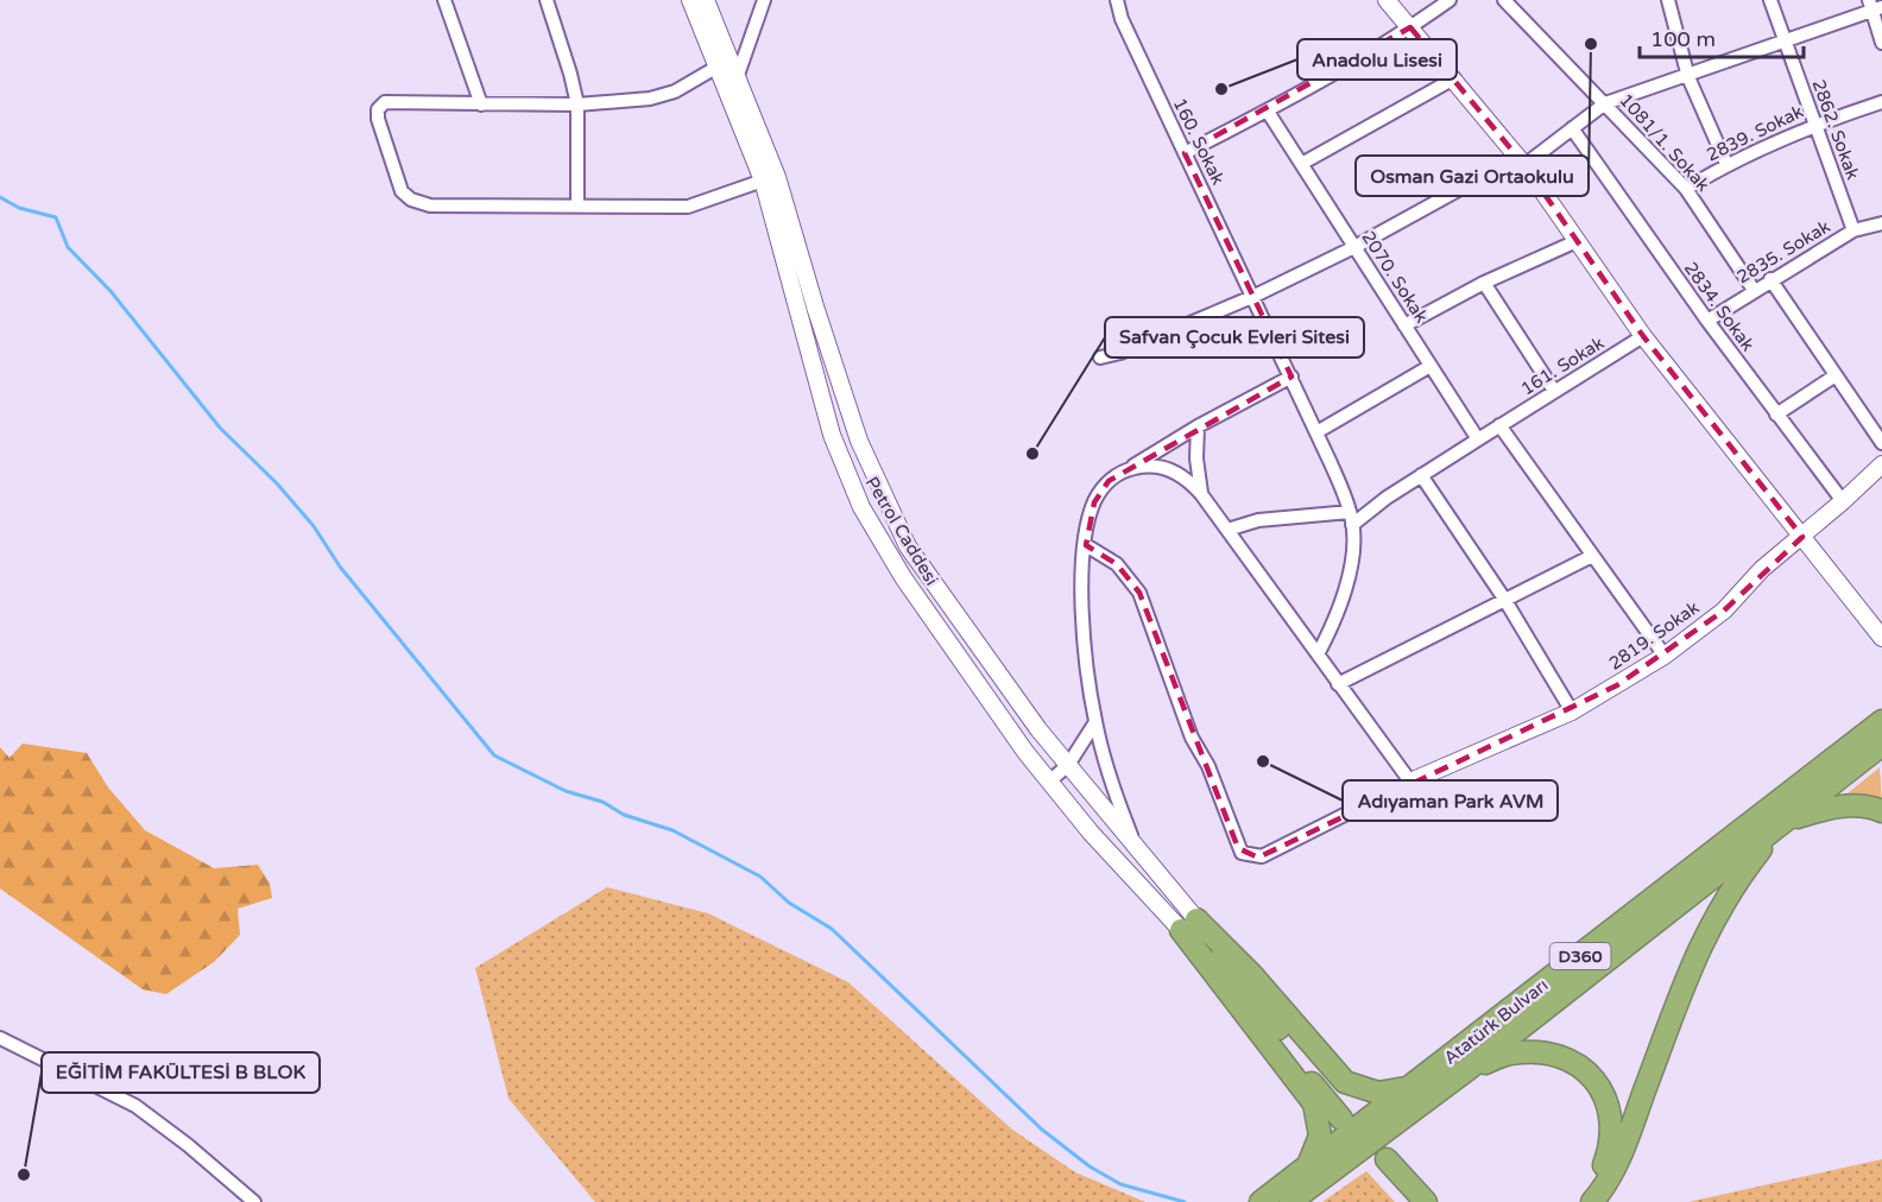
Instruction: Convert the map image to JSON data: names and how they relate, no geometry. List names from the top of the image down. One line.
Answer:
{"streets":{"highway":["D360","Atatürk Bulvarı"],"main road":["Petrol Caddesi","2819. Sokak"],"street":["2862. Sokak","2839. Sokak","160. Sokak","1081/1. Sokak","2835. Sokak","2070. Sokak","2834. Sokak","161. Sokak"]},"crossings":[["2862. Sokak","2839. Sokak"],["2862. Sokak","2835. Sokak"],["2839. Sokak","1081/1. Sokak"],["1081/1. Sokak","2835. Sokak"],["2835. Sokak","2834. Sokak"],["2834. Sokak","2819. Sokak"]],"places":["Osman Gazi Ortaokulu","Anadolu Lisesi","Safvan Çocuk Evleri Sitesi","Adıyaman Park AVM","EĞİTİM FAKÜLTESİ B BLOK"],"scale_bar":"100 m"}
